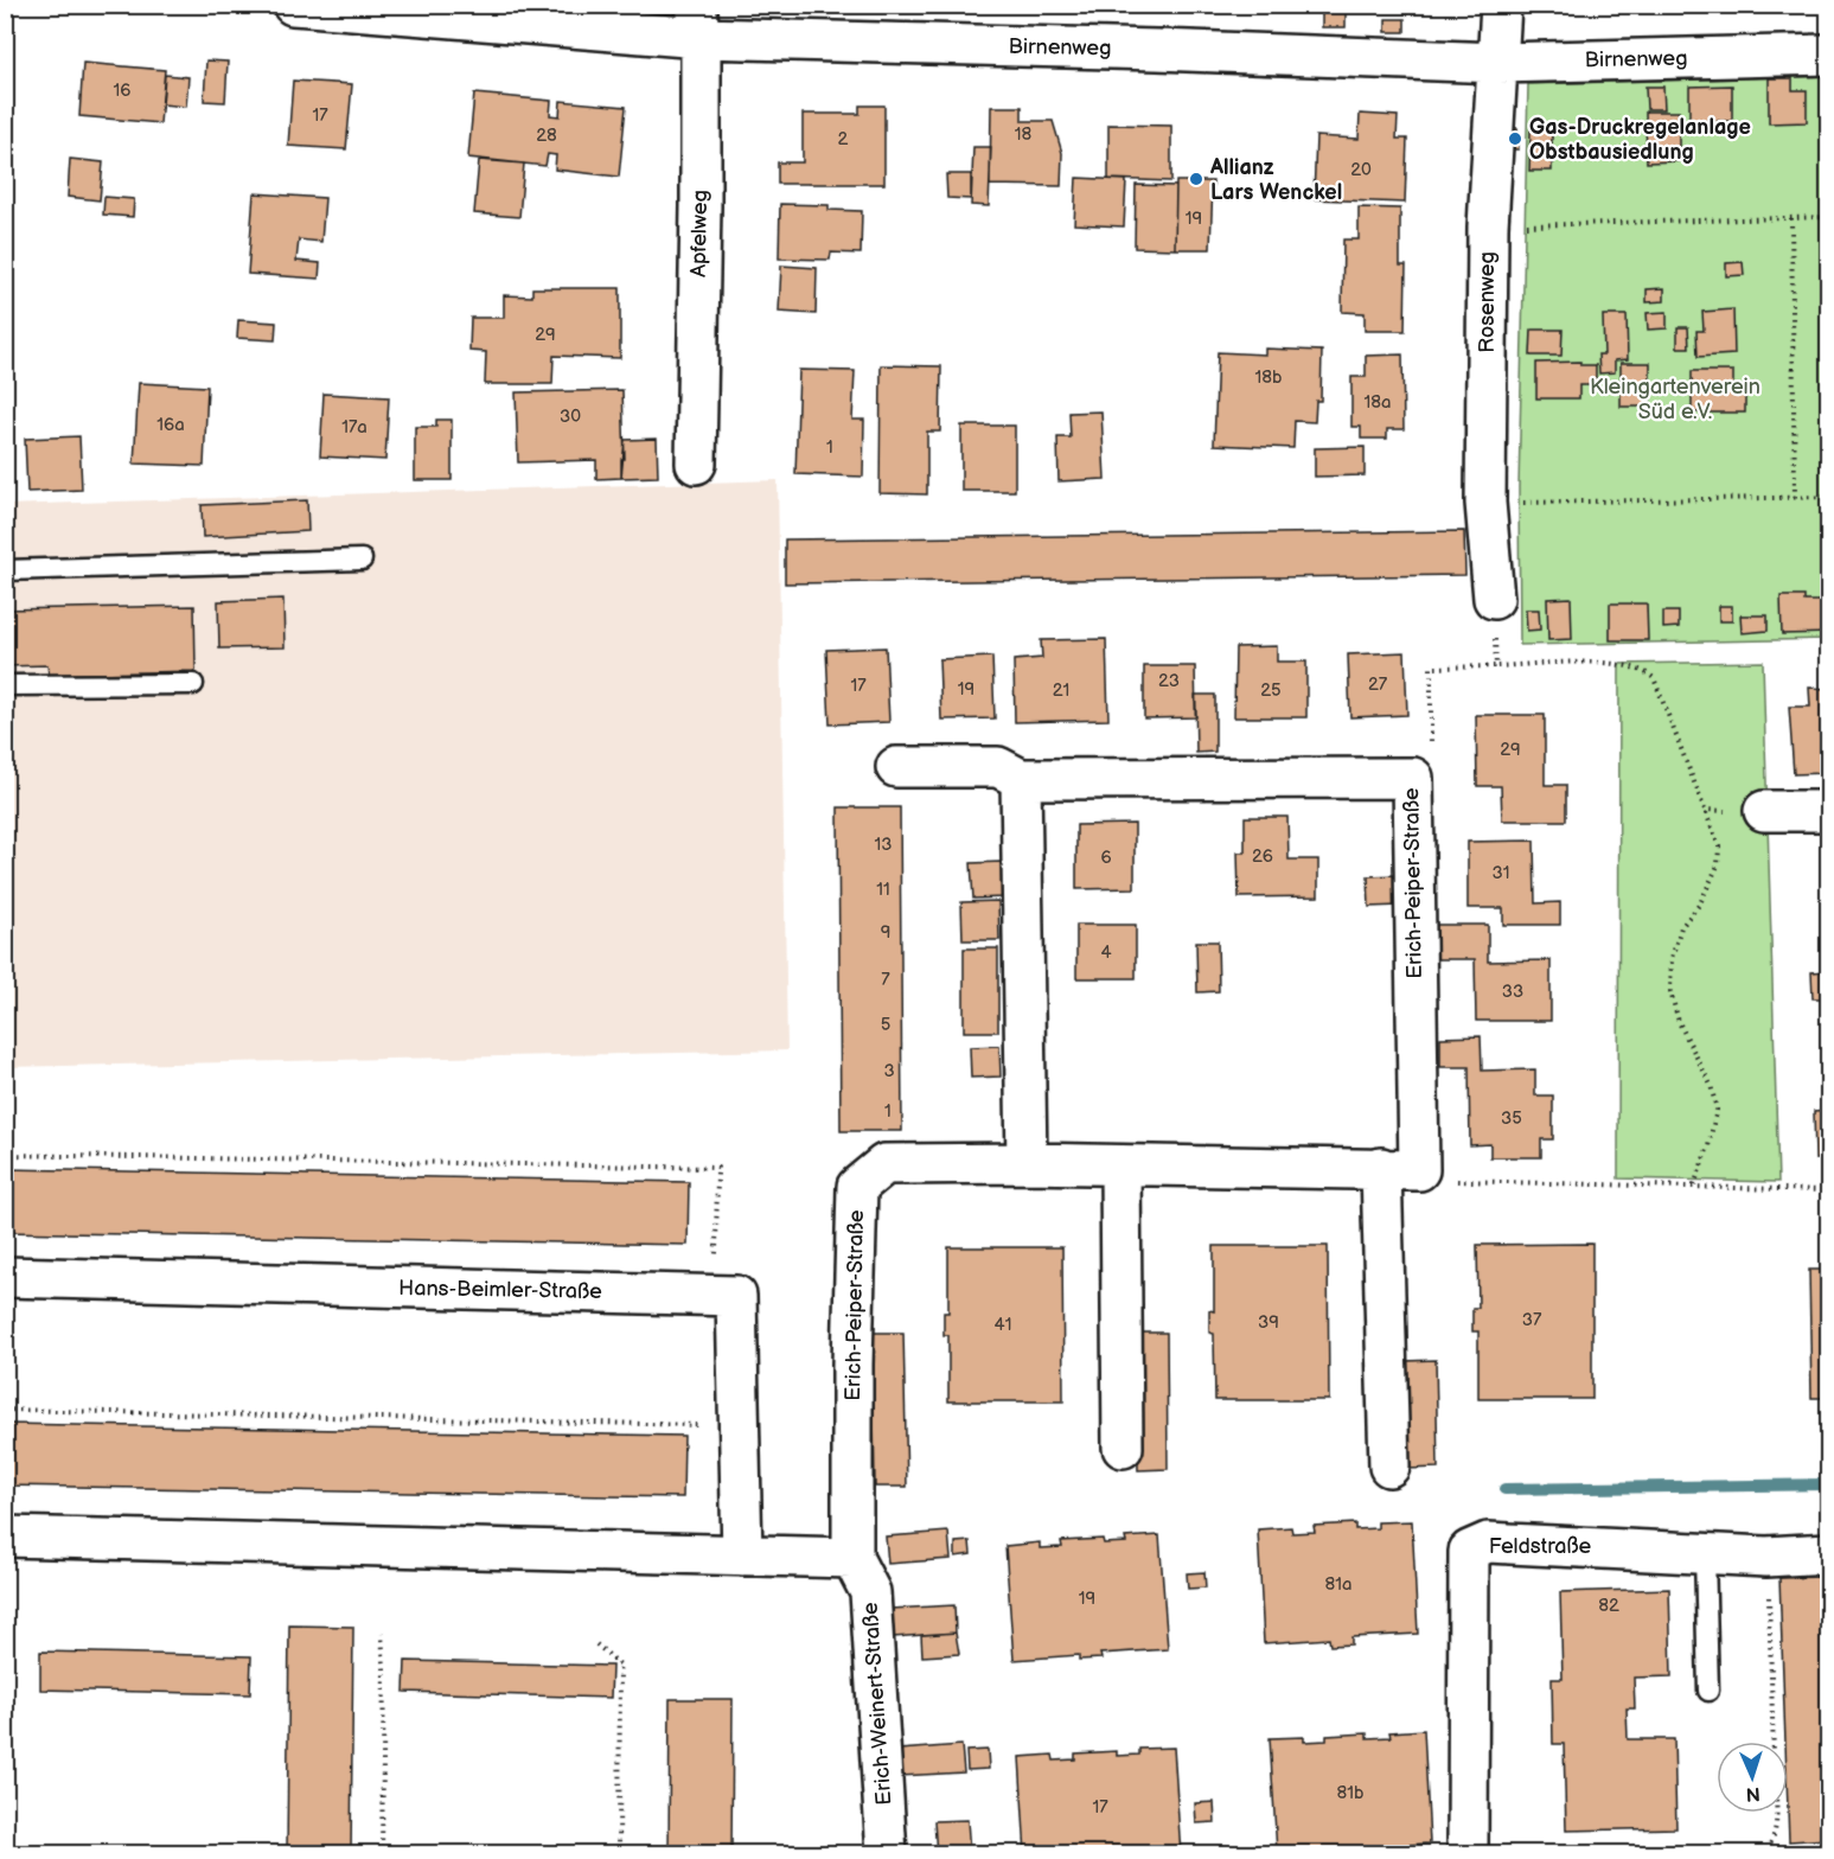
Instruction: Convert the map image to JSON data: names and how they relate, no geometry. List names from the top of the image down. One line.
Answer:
{"streets":{"street":["Birnenweg","Apfelweg","Rosenweg","Erich-Peiper-Straße","Hans-Beimler-Straße","Feldstraße","Erich-Weinert-Straße"]},"crossings":[["Birnenweg","Apfelweg"],["Birnenweg","Rosenweg"],["Erich-Peiper-Straße","Erich-Weinert-Straße"]],"parks":["Kleingartenverein Süd e.V."],"places":["Gas-Druckregelanlage Obstbausiedlung","Allianz Lars Wenckel"],"house_numbers":["16","17","18","28","2","20","19","29","18b","18a","30","16a","17a","1","23","27","17","19","21","25","29","13","26","6","31","11","9","4","7","33","5","3","1","35","37","39","41","81a","19","82","81b","17"],"north":"bottom"}
